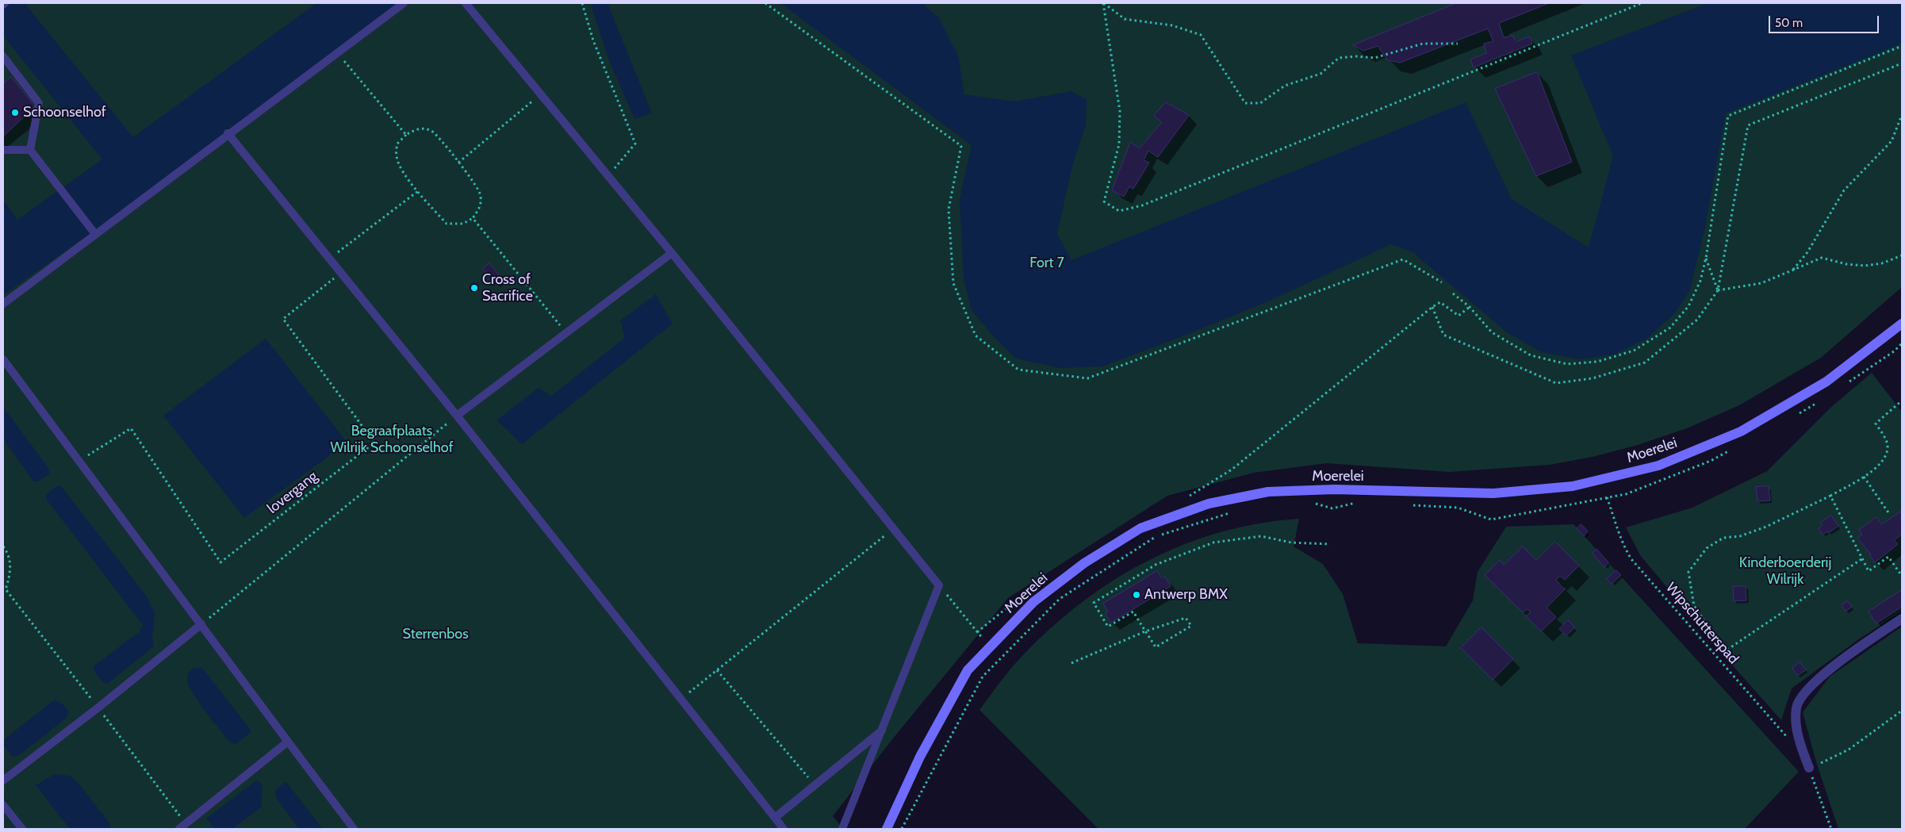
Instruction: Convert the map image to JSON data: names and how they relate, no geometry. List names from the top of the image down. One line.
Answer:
{"streets":{"street":["Moerelei"],"path":["lovergang","Wipschutterspad"]},"parks":["Fort 7","Begraafplaats Wilrijk Schoonselhof","Kinderboerderij Wilrijk","Sterrenbos"],"places":["Schoonselhof","Cross of Sacrifice","Antwerp BMX"],"scale_bar":"50 m"}
